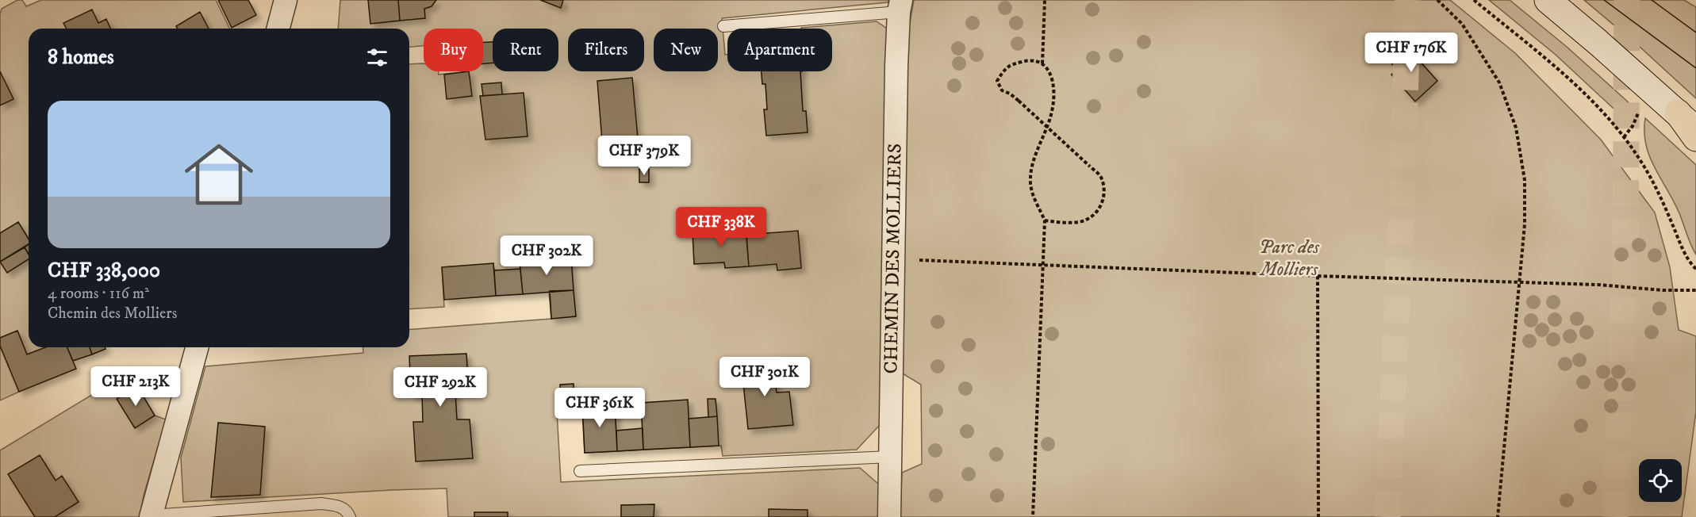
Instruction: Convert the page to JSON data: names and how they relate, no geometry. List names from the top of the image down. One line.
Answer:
{"streets":{"street":["CHEMIN DES MOLLIERS"]},"parks":["Parc des Molliers"],"page":{"chip":["Buy","Rent","Filters","New","Apartment"],"heading":"8 homes","price":["CHF 176K","CHF 379K","CHF 338K","CHF 302K","CHF 301K","CHF 213K","CHF 292K","CHF 361K"],"list":[{"name":"CHF 338,000","note":"4 rooms · 116 m² · Chemin des Molliers"}]}}
